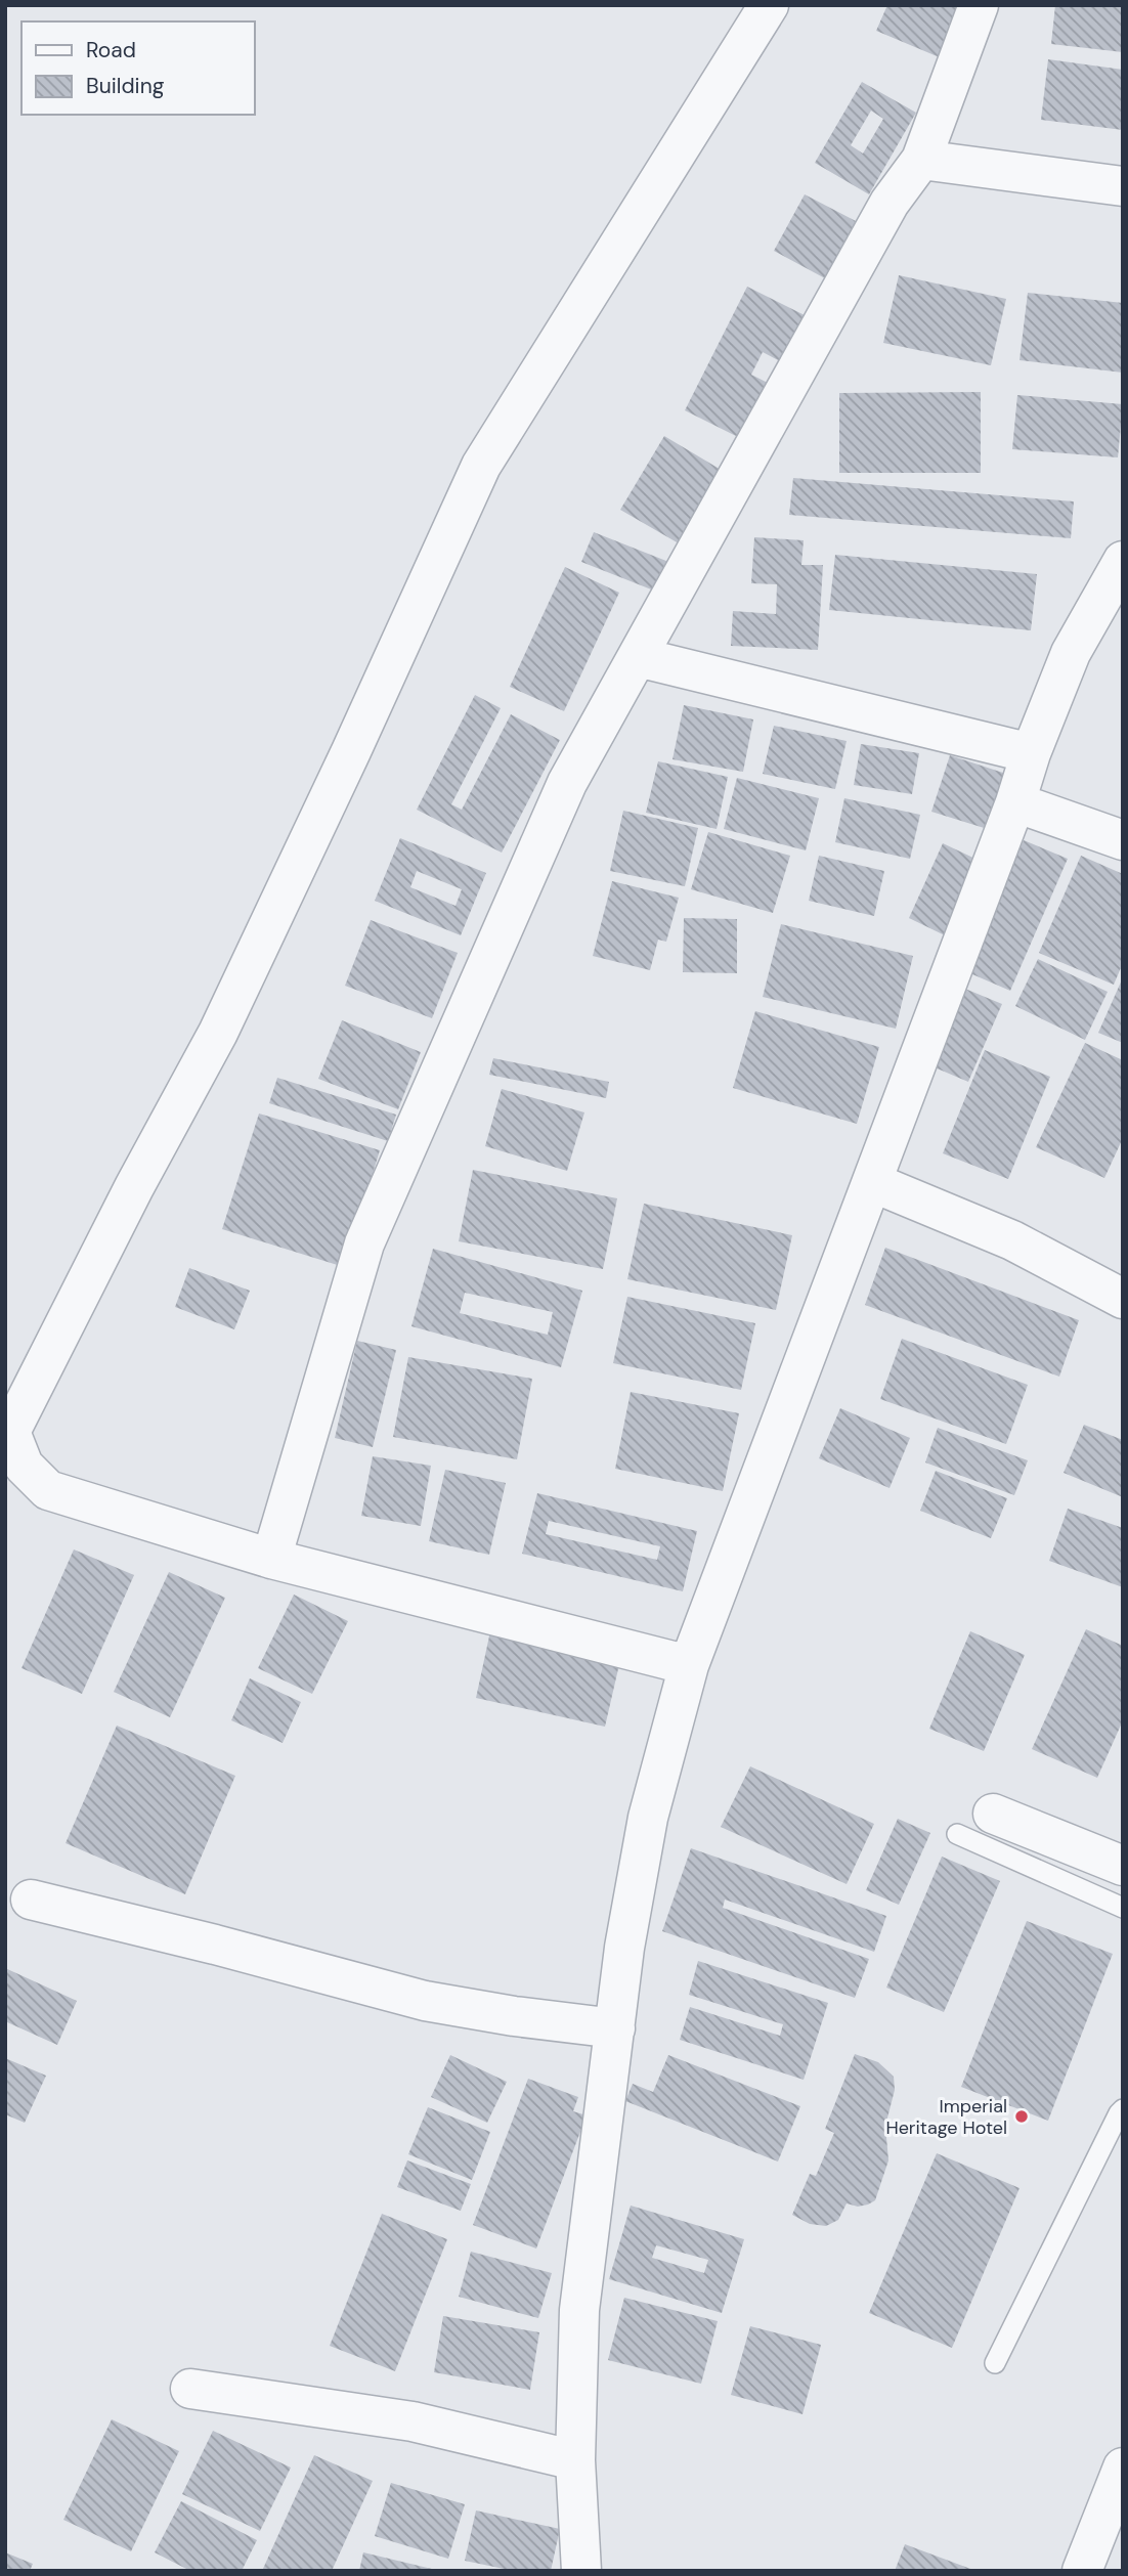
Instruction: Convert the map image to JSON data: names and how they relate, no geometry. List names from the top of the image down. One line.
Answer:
{"places":["Imperial Heritage Hotel"],"legend":["Road","Building"]}
